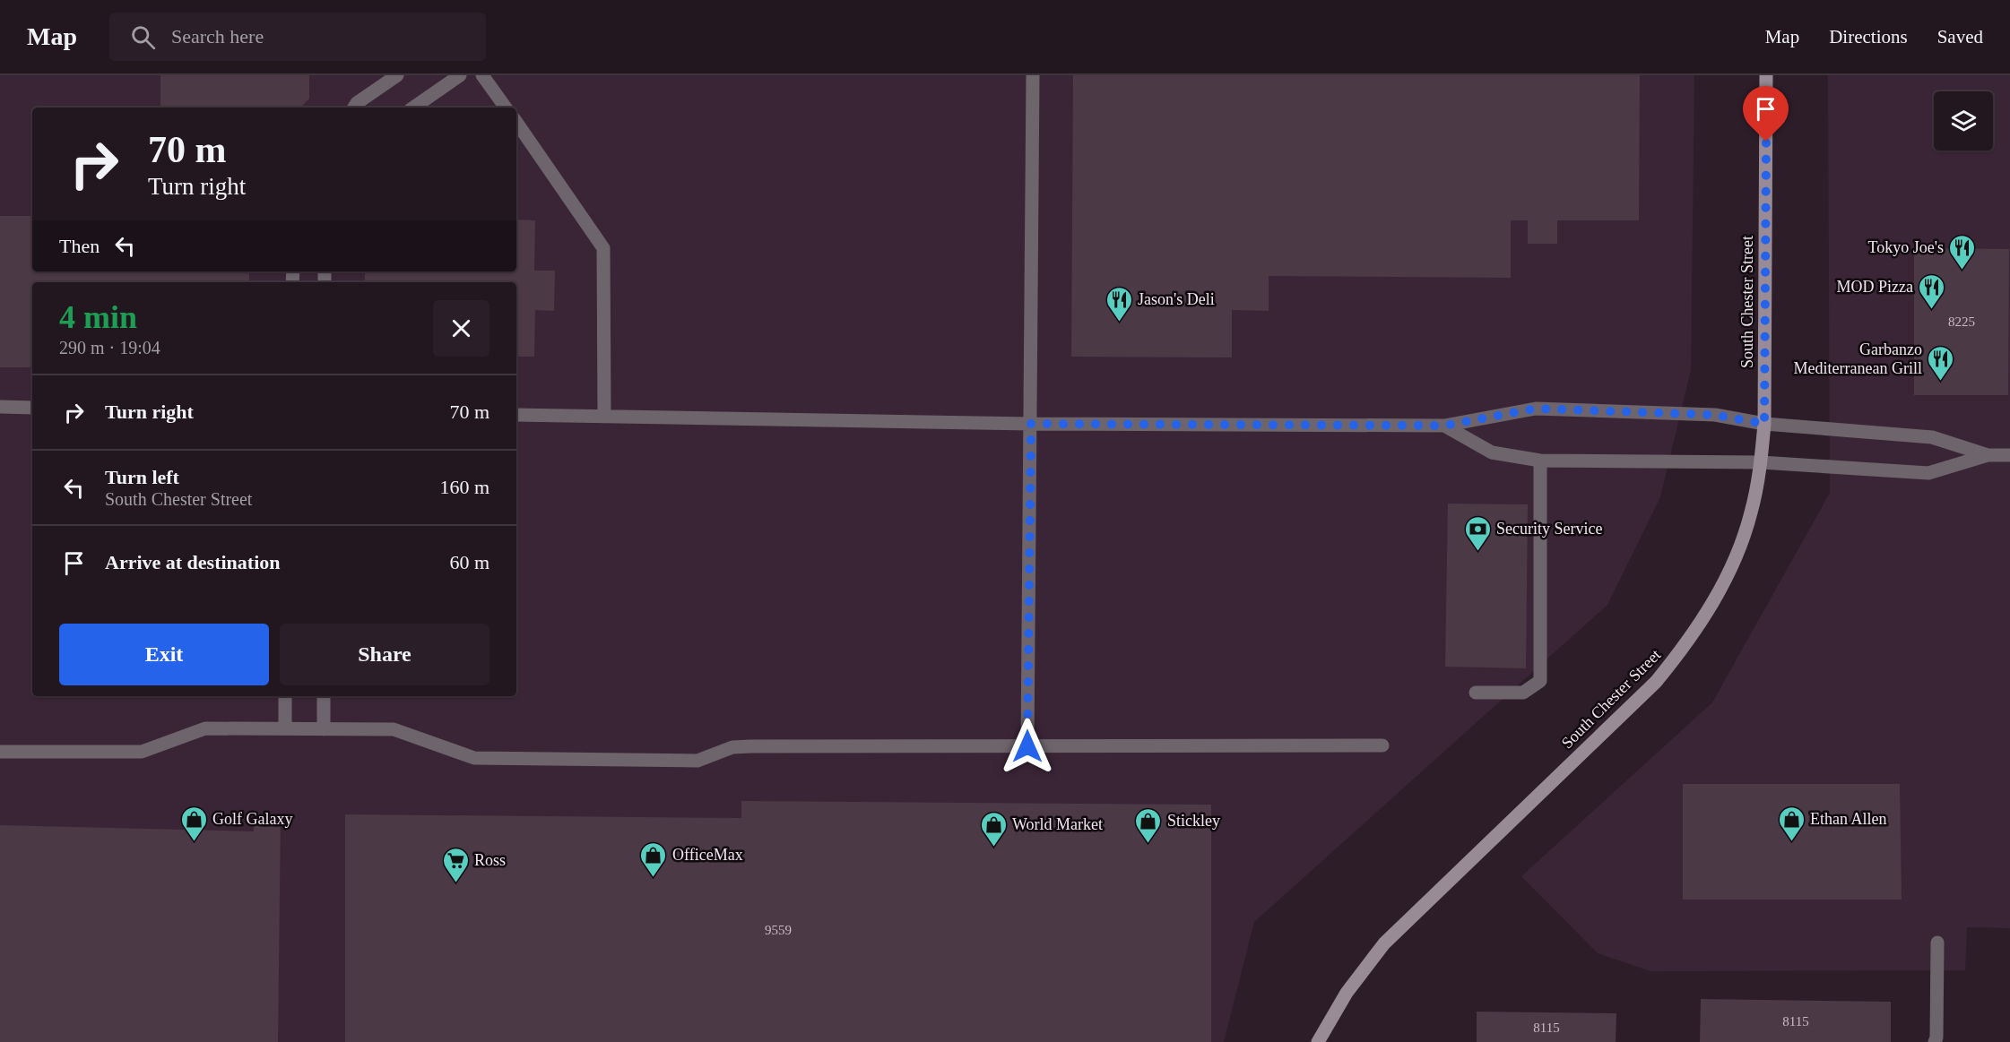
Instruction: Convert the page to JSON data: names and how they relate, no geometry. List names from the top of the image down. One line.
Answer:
{"streets":{"street":["South Chester Street"]},"places":{"restaurant":["Tokyo Joe's","MOD Pizza","Jason's Deli","Garbanzo Mediterranean Grill"],"bank":["Security Service"],"shop":["Golf Galaxy","Ethan Allen","Stickley","World Market","OfficeMax"],"supermarket":["Ross"]},"house_numbers":["8225","9559","8115","8115"],"page":{"header":"Map","search":"Search here","nav":["Map","Directions","Saved"],"turn":["70 m","Turn right"],"then":"Then","heading":["4 min","290 m · 19:04"],"list":[{"name":"Turn right","value":"70 m"},{"name":"Turn left","note":"South Chester Street","value":"160 m"},{"name":"Arrive at destination","value":"60 m"}],"buttons":["Exit","Share"]}}
